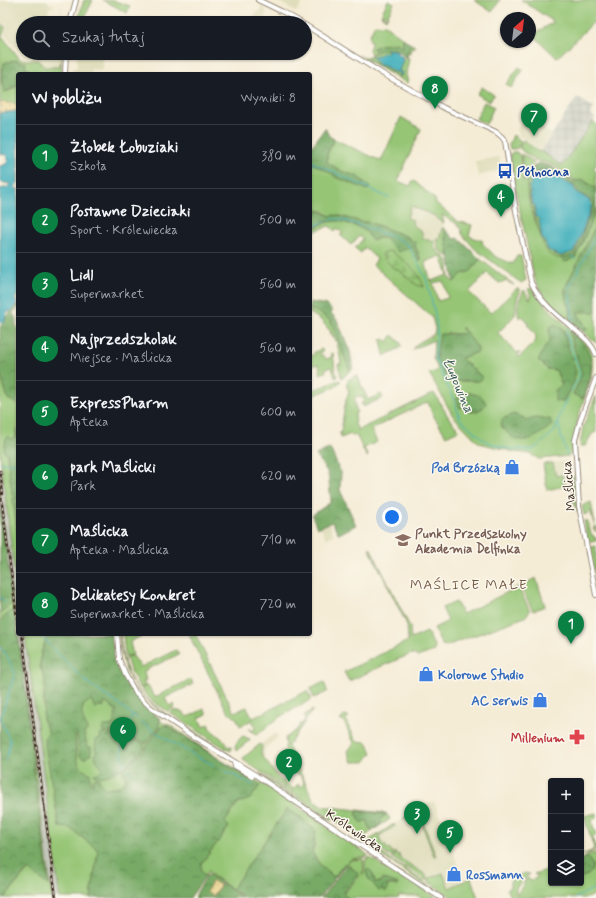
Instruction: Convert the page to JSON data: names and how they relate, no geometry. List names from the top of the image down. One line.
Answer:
{"streets":{"street":["Maślicka","Królewiecka"]},"districts":["MAŚLICE MAŁE"],"water":["Ługowina"],"places":{"bus stop":["Północna"],"shop":["Pod Brzózką","Kolorowe Studio","AC serwis","Rossmann"],"school or university":["Punkt Przedszkolny Akademia Delfinka"],"pharmacy":["Millenium"]},"north":"top right","page":{"search":"Szukaj tutaj","heading":["W pobliżu","Wyniki: 8"],"pins":["8","7","4","1","6","2","3","5"],"list":[{"mark":"1","name":"Żłobek Łobuziaki","note":"Szkoła","value":"380 m"},{"mark":"2","name":"Postawne Dzieciaki","note":"Sport · Królewiecka","value":"500 m"},{"mark":"3","name":"Lidl","note":"Supermarket","value":"560 m"},{"mark":"4","name":"Najprzedszkolak","note":"Miejsce · Maślicka","value":"560 m"},{"mark":"5","name":"ExpressPharm","note":"Apteka","value":"600 m"},{"mark":"6","name":"park Maślicki","note":"Park","value":"620 m"},{"mark":"7","name":"Maślicka","note":"Apteka · Maślicka","value":"710 m"},{"mark":"8","name":"Delikatesy Konkret","note":"Supermarket · Maślicka","value":"720 m"}],"map_buttons":["+","−"]}}
